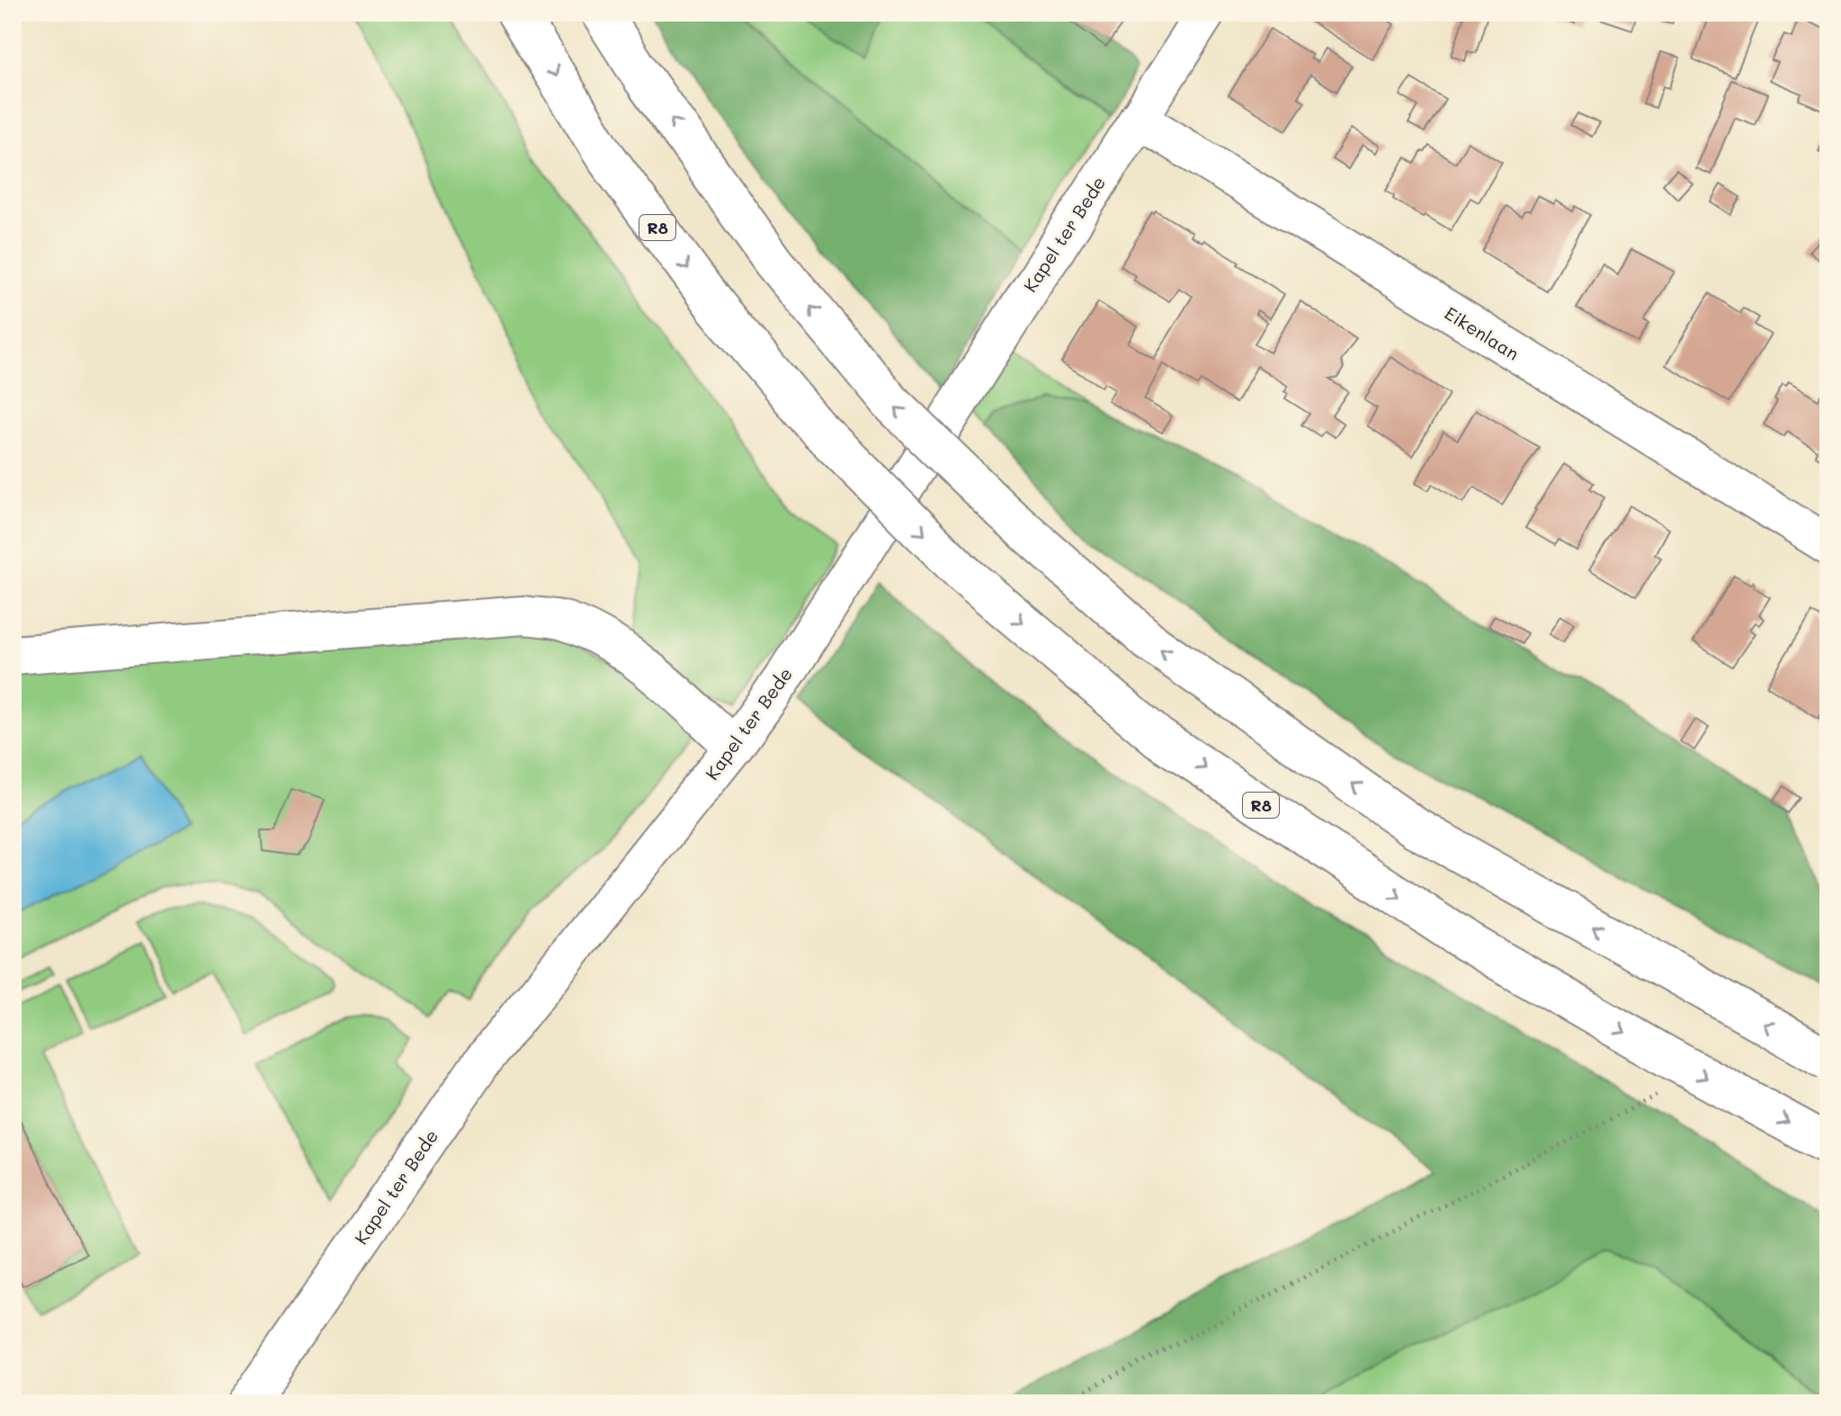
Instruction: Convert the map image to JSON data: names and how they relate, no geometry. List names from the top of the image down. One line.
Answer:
{"streets":{"highway":["R8"],"street":["Kapel ter Bede","Eikenlaan"]},"crossings":[["Kapel ter Bede","Eikenlaan"]]}
